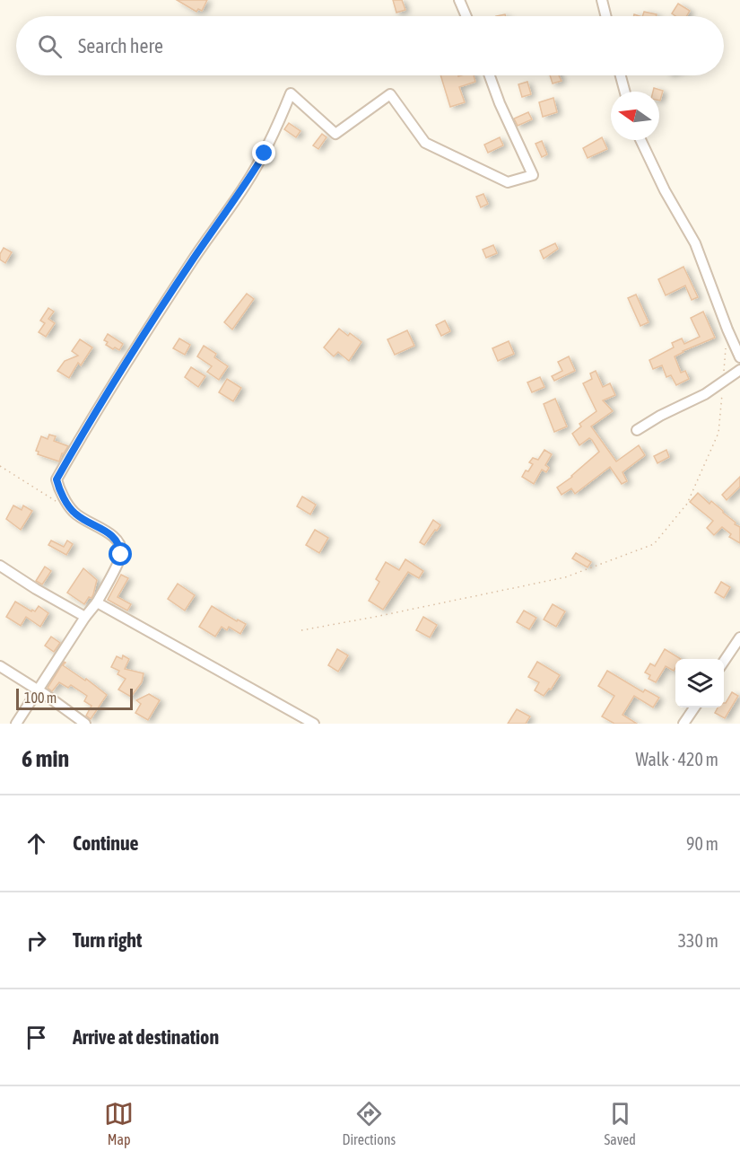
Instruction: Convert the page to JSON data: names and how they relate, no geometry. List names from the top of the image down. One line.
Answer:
{"scale_bar":"100 m","north":"left","page":{"search":"Search here","scale":"100 m","heading":["6 min","Walk · 420 m"],"list":[["Continue","90 m"],["Turn right","330 m"],"Arrive at destination"],"nav":["Map","Directions","Saved"]}}
